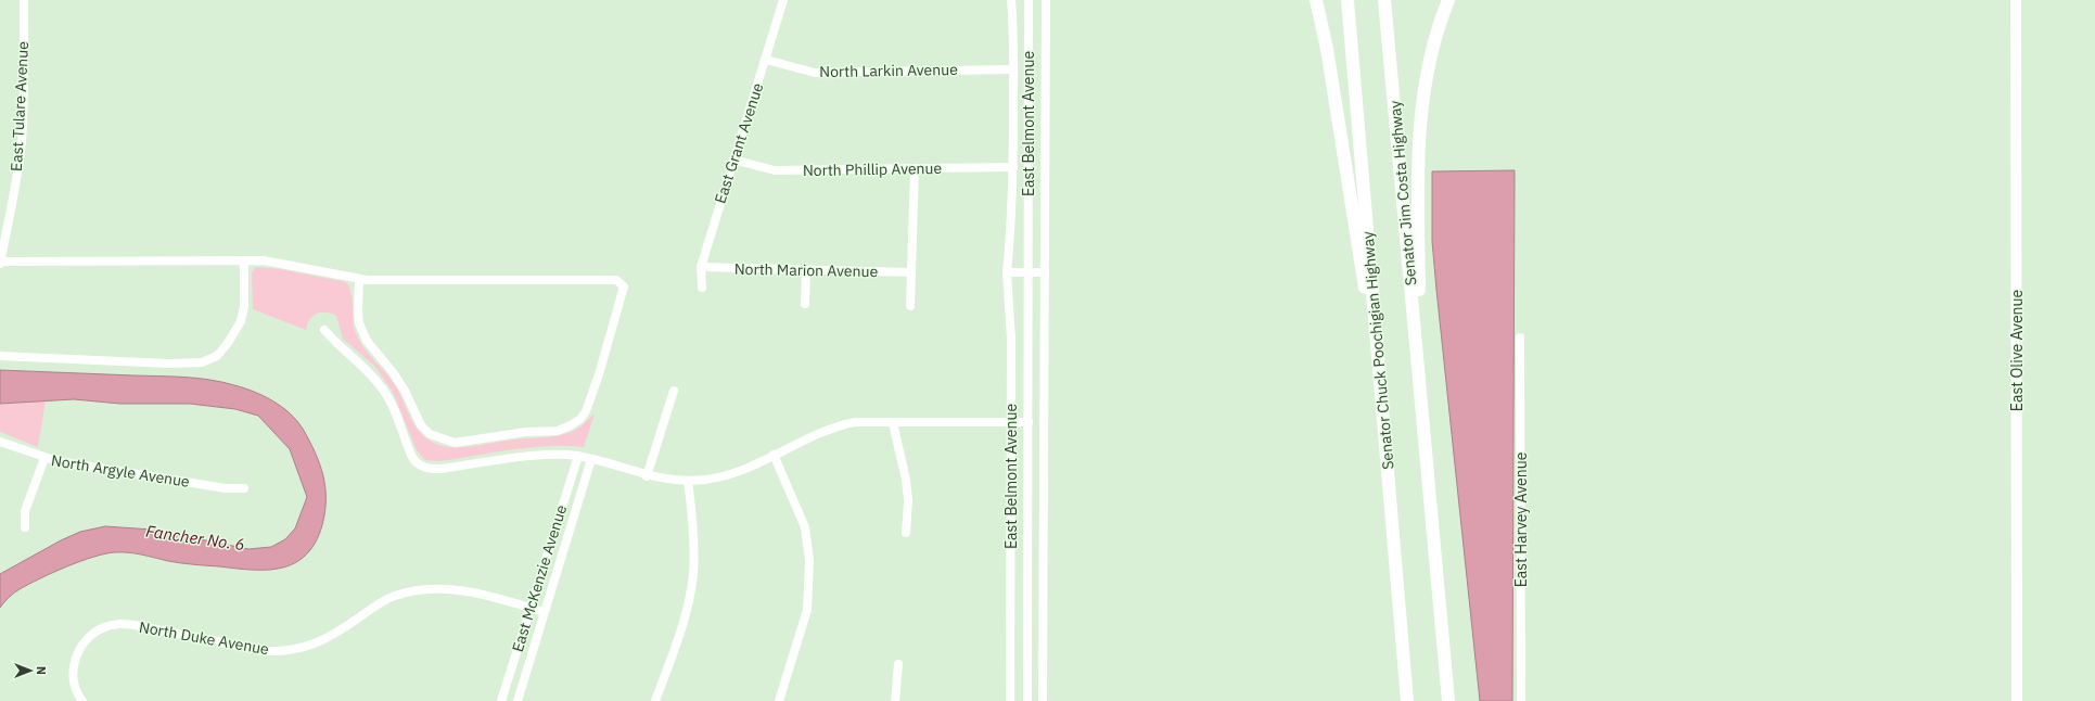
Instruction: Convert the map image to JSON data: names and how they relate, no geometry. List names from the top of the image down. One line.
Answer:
{"streets":{"highway":["Senator Jim Costa Highway","Senator Chuck Poochigian Highway"],"main road":["East Olive Avenue"],"street":["North Larkin Avenue","East Tulare Avenue","East Belmont Avenue","East Grant Avenue","North Phillip Avenue","North Marion Avenue","North Argyle Avenue","East Harvey Avenue","East McKenzie Avenue","North Duke Avenue"]},"crossings":[["North Larkin Avenue","East Belmont Avenue"],["North Larkin Avenue","East Grant Avenue"],["East Belmont Avenue","North Phillip Avenue"],["East Grant Avenue","North Phillip Avenue"],["East Grant Avenue","North Marion Avenue"],["East McKenzie Avenue","North Duke Avenue"]],"water":["Fancher No. 6"],"north":"right"}
